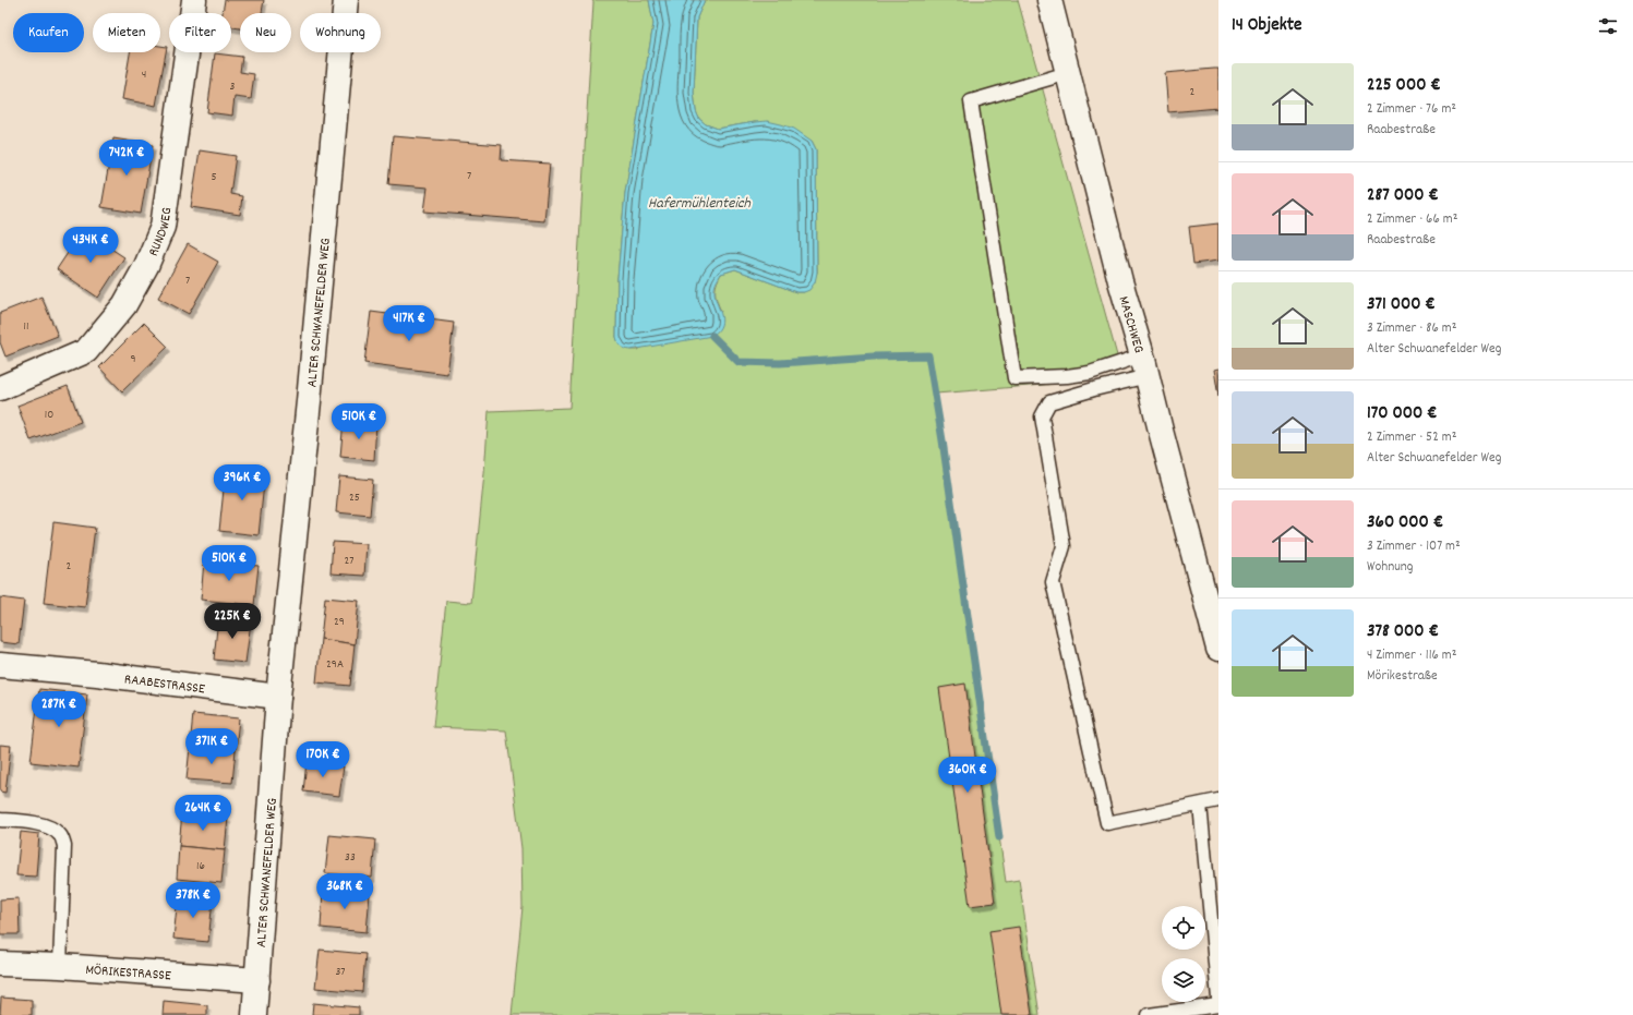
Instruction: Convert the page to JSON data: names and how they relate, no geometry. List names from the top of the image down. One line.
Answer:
{"streets":{"street":["RUNDWEG","ALTER SCHWANEFELDER WEG","MASCHWEG","RAABESTRASSE","MÖRIKESTRASSE"]},"crossings":[["ALTER SCHWANEFELDER WEG","RAABESTRASSE"],["ALTER SCHWANEFELDER WEG","MÖRIKESTRASSE"]],"water":["Hafermühlenteich"],"house_numbers":["4","3","2","7","5","7","11","9","10","25","27","2","29","29A","33","16","37"],"page":{"heading":"14 Objekte","chip":["Kaufen","Mieten","Filter","Neu","Wohnung"],"list":[{"name":"225 000 €","note":"2 Zimmer · 76 m² · Raabestraße"},{"name":"287 000 €","note":"2 Zimmer · 66 m² · Raabestraße"},{"name":"371 000 €","note":"3 Zimmer · 86 m² · Alter Schwanefelder Weg"},{"name":"170 000 €","note":"2 Zimmer · 52 m² · Alter Schwanefelder Weg"},{"name":"360 000 €","note":"3 Zimmer · 107 m² · Wohnung"},{"name":"378 000 €","note":"4 Zimmer · 116 m² · Mörikestraße"}],"price":["742K €","434K €","417K €","510K €","396K €","510K €","225K €","287K €","371K €","170K €","360K €","264K €","368K €","378K €"]}}
